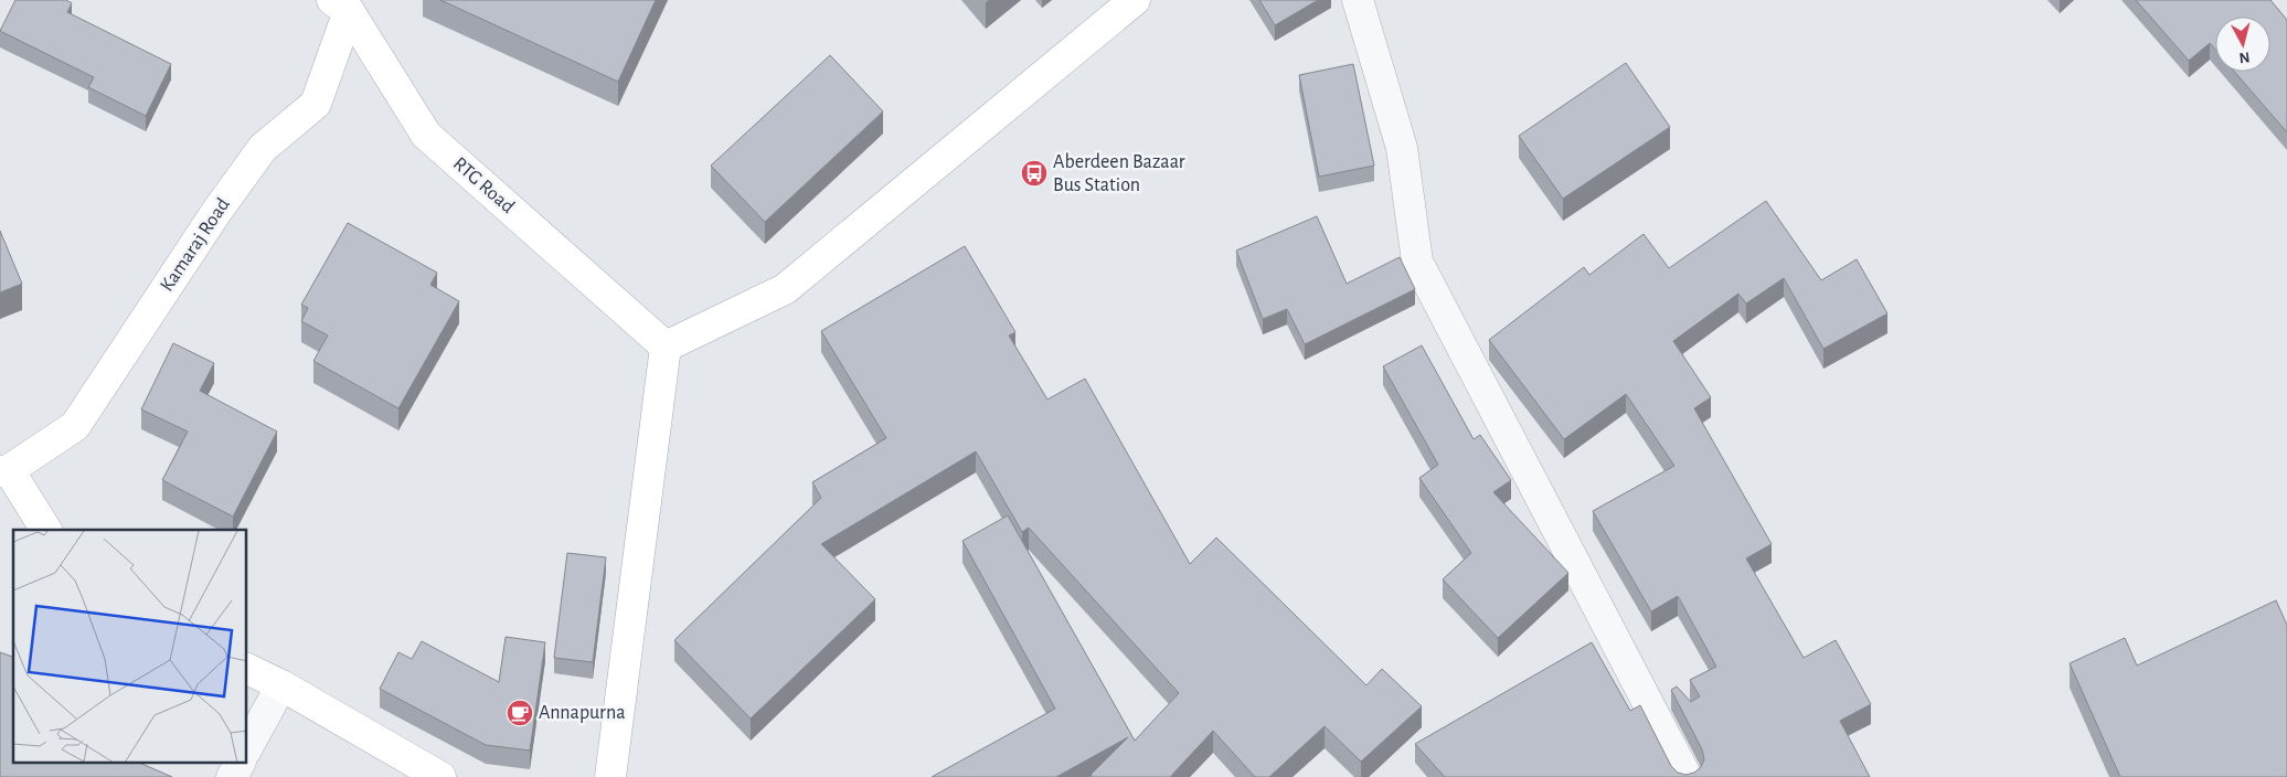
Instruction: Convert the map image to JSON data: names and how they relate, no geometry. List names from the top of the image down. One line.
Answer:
{"streets":{"main road":["RTG Road","Kamaraj Road"]},"crossings":[["RTG Road","Kamaraj Road"]],"places":{"bus stop":["Aberdeen Bazaar Bus Station"],"cafe":["Annapurna"]},"north":"bottom"}
